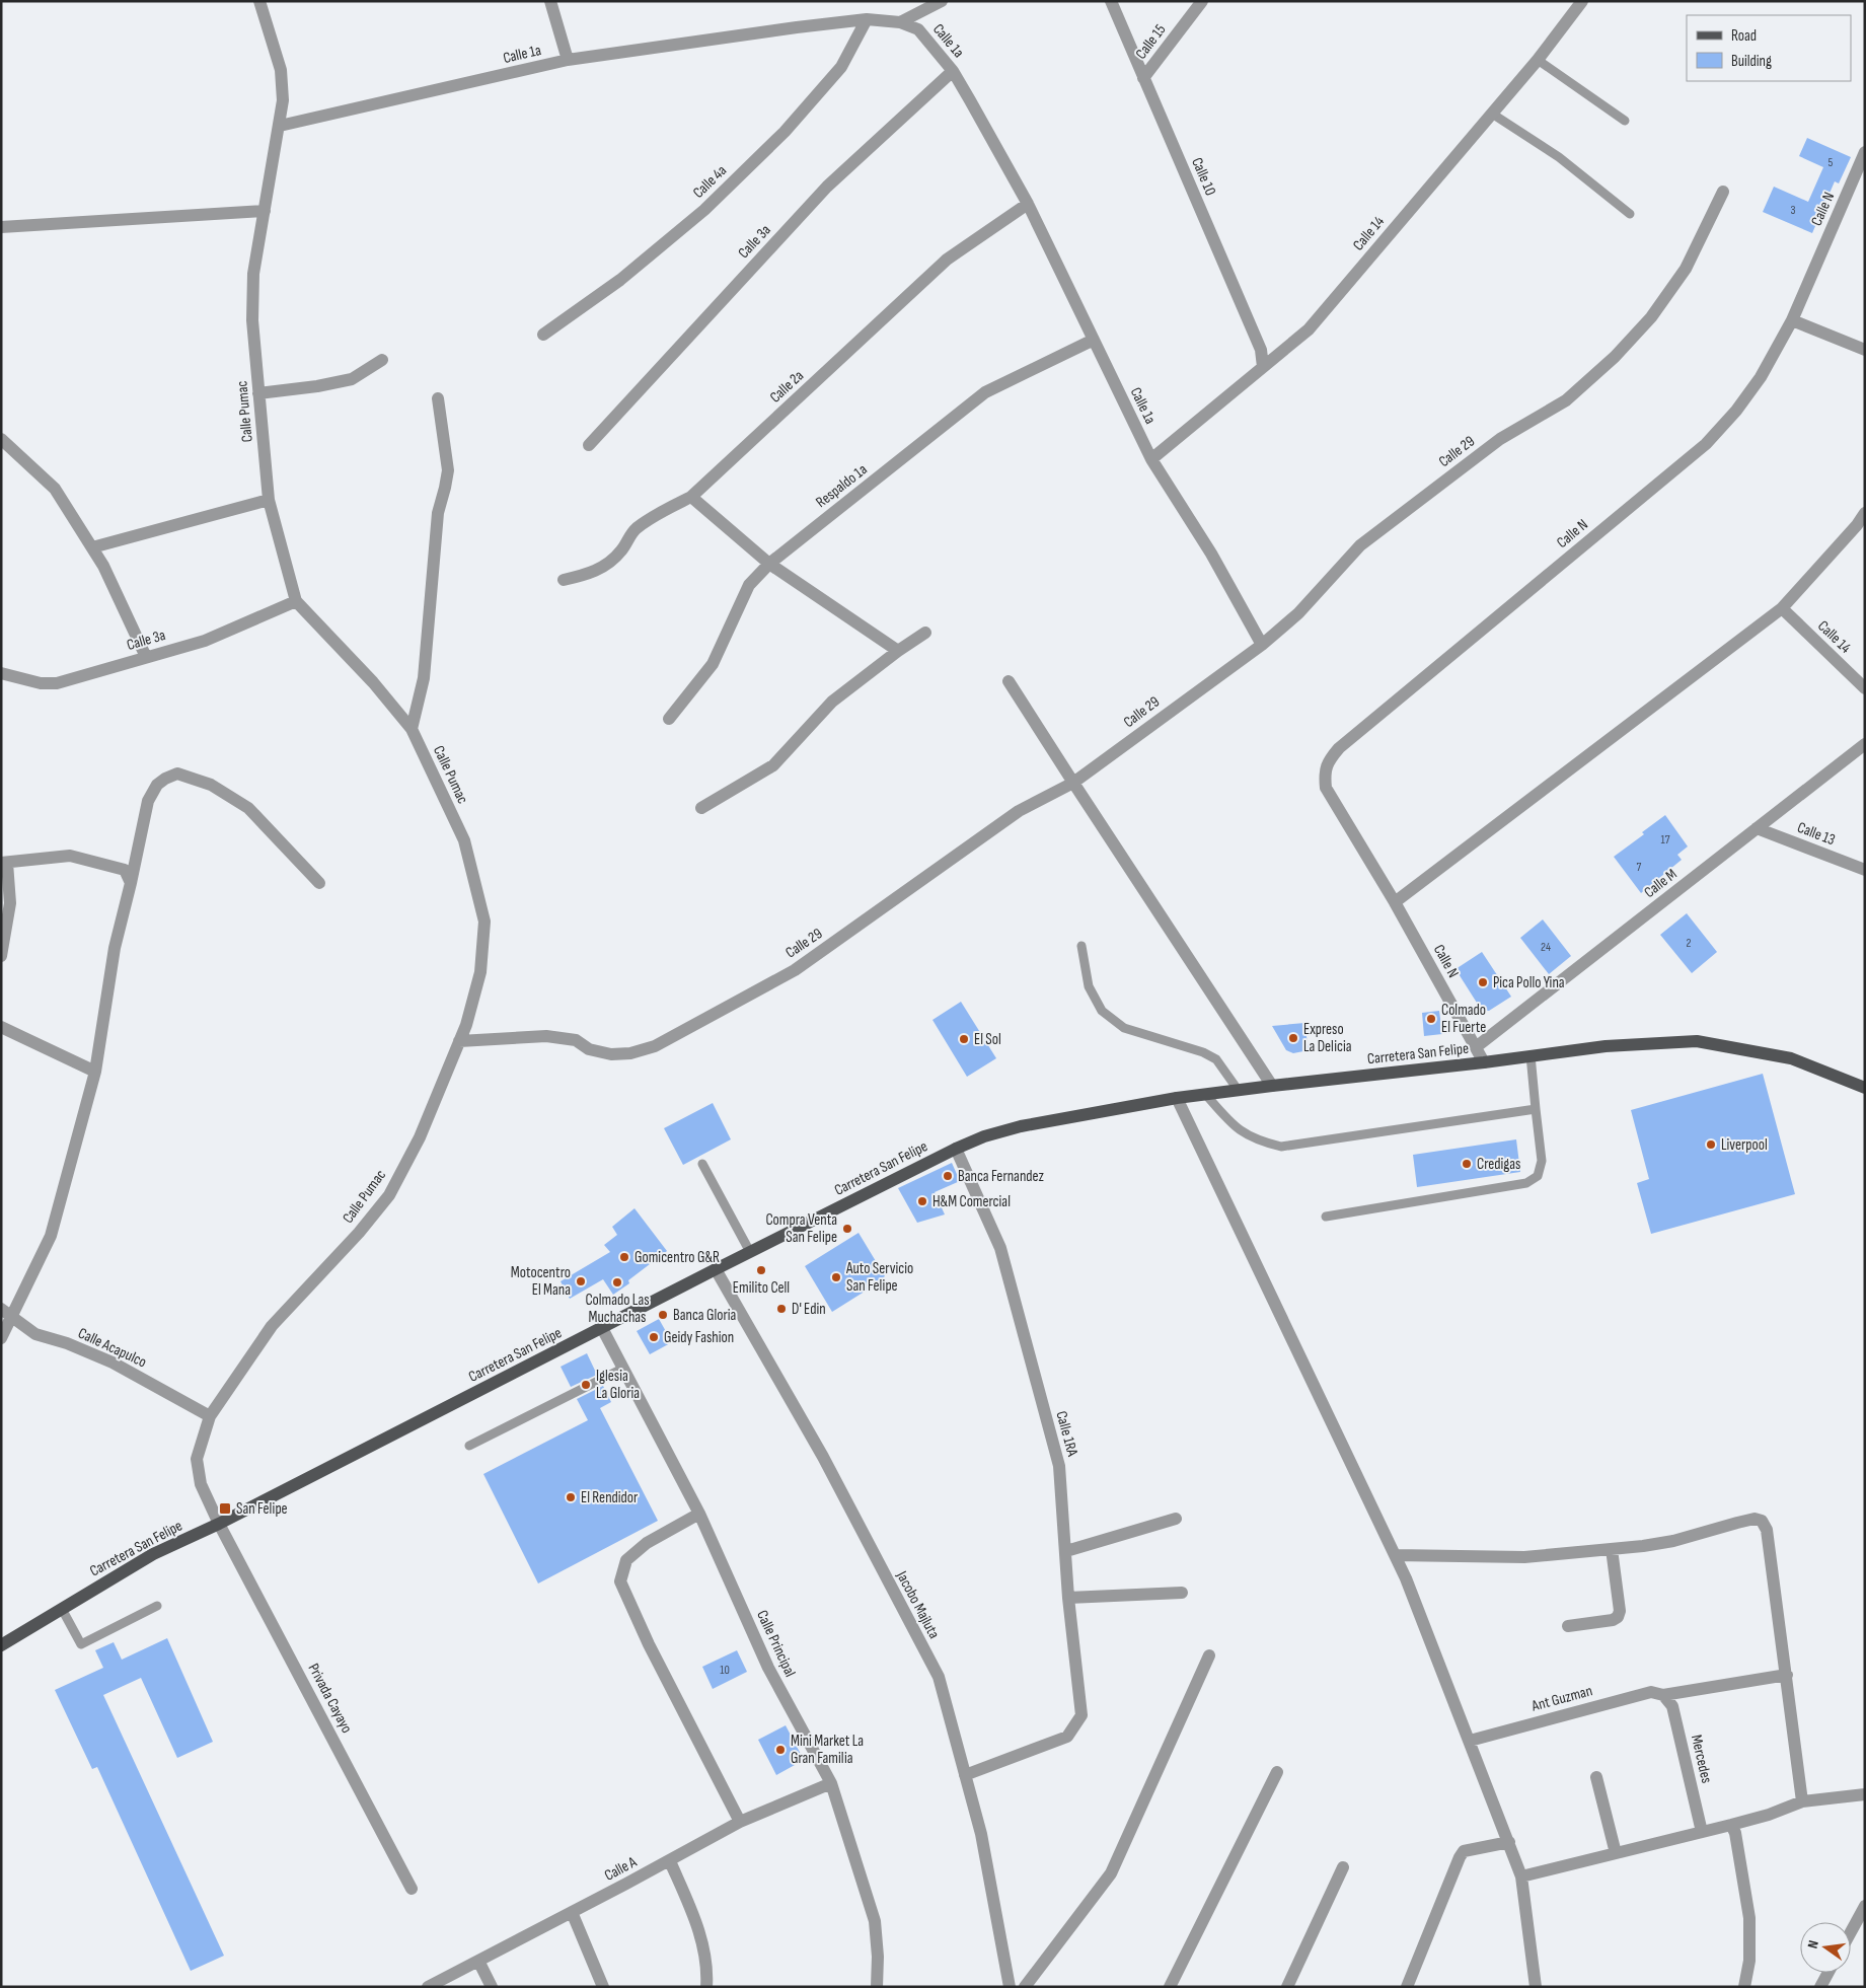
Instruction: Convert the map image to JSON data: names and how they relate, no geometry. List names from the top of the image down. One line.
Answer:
{"streets":{"main road":["Carretera San Felipe"],"street":["Calle 1a","Calle 15","Calle 10","Calle 4a","Calle N","Calle 14","Calle 3a","Calle 2a","Calle Pumac","Calle 29","Respaldo 1a","Calle 13","Calle M","Calle Acapulco","Calle 1RA","Jacobo Majluta","Calle Principal","Privada Cayayo","Ant Guzman","Mercedes","Calle A"]},"crossings":[["Calle 1a","Calle 4a"],["Calle 1a","Calle 14"],["Calle 1a","Calle 3a"],["Calle 1a","Calle 2a"],["Calle 1a","Calle Pumac"],["Calle 1a","Calle 29"],["Calle 1a","Respaldo 1a"],["Calle 15","Calle 10"],["Calle 10","Calle 14"],["Calle N","Calle M"],["Calle N","Carretera San Felipe"],["Calle 3a","Calle Pumac"],["Calle Pumac","Calle 29"],["Calle Pumac","Carretera San Felipe"],["Calle Pumac","Calle Acapulco"],["Calle Pumac","Privada Cayayo"],["Calle 13","Calle M"],["Carretera San Felipe","Calle 1RA"],["Carretera San Felipe","Jacobo Majluta"],["Carretera San Felipe","Calle Principal"],["Carretera San Felipe","Privada Cayayo"],["Calle 1RA","Jacobo Majluta"],["Calle Principal","Calle A"],["Ant Guzman","Mercedes"]],"places":{"other":["Pica Pollo Yina","Colmado El Fuerte","Expreso La Delicia","El Sol","Liverpool","Credigas","Banca Fernandez","H&M Comercial","Compra Venta San Felipe","Gomicentro G&R","Emilito Cell","Auto Servicio San Felipe","Motocentro El Mana","Colmado Las Muchachas","D' Edin","Banca Gloria","Geidy Fashion","Iglesia La Gloria","El Rendidor","Mini Market La Gran Familia"],"transit":["San Felipe"]},"house_numbers":["5","3","17","7","2","24","10"],"legend":["Road","Building"],"north":"left"}
